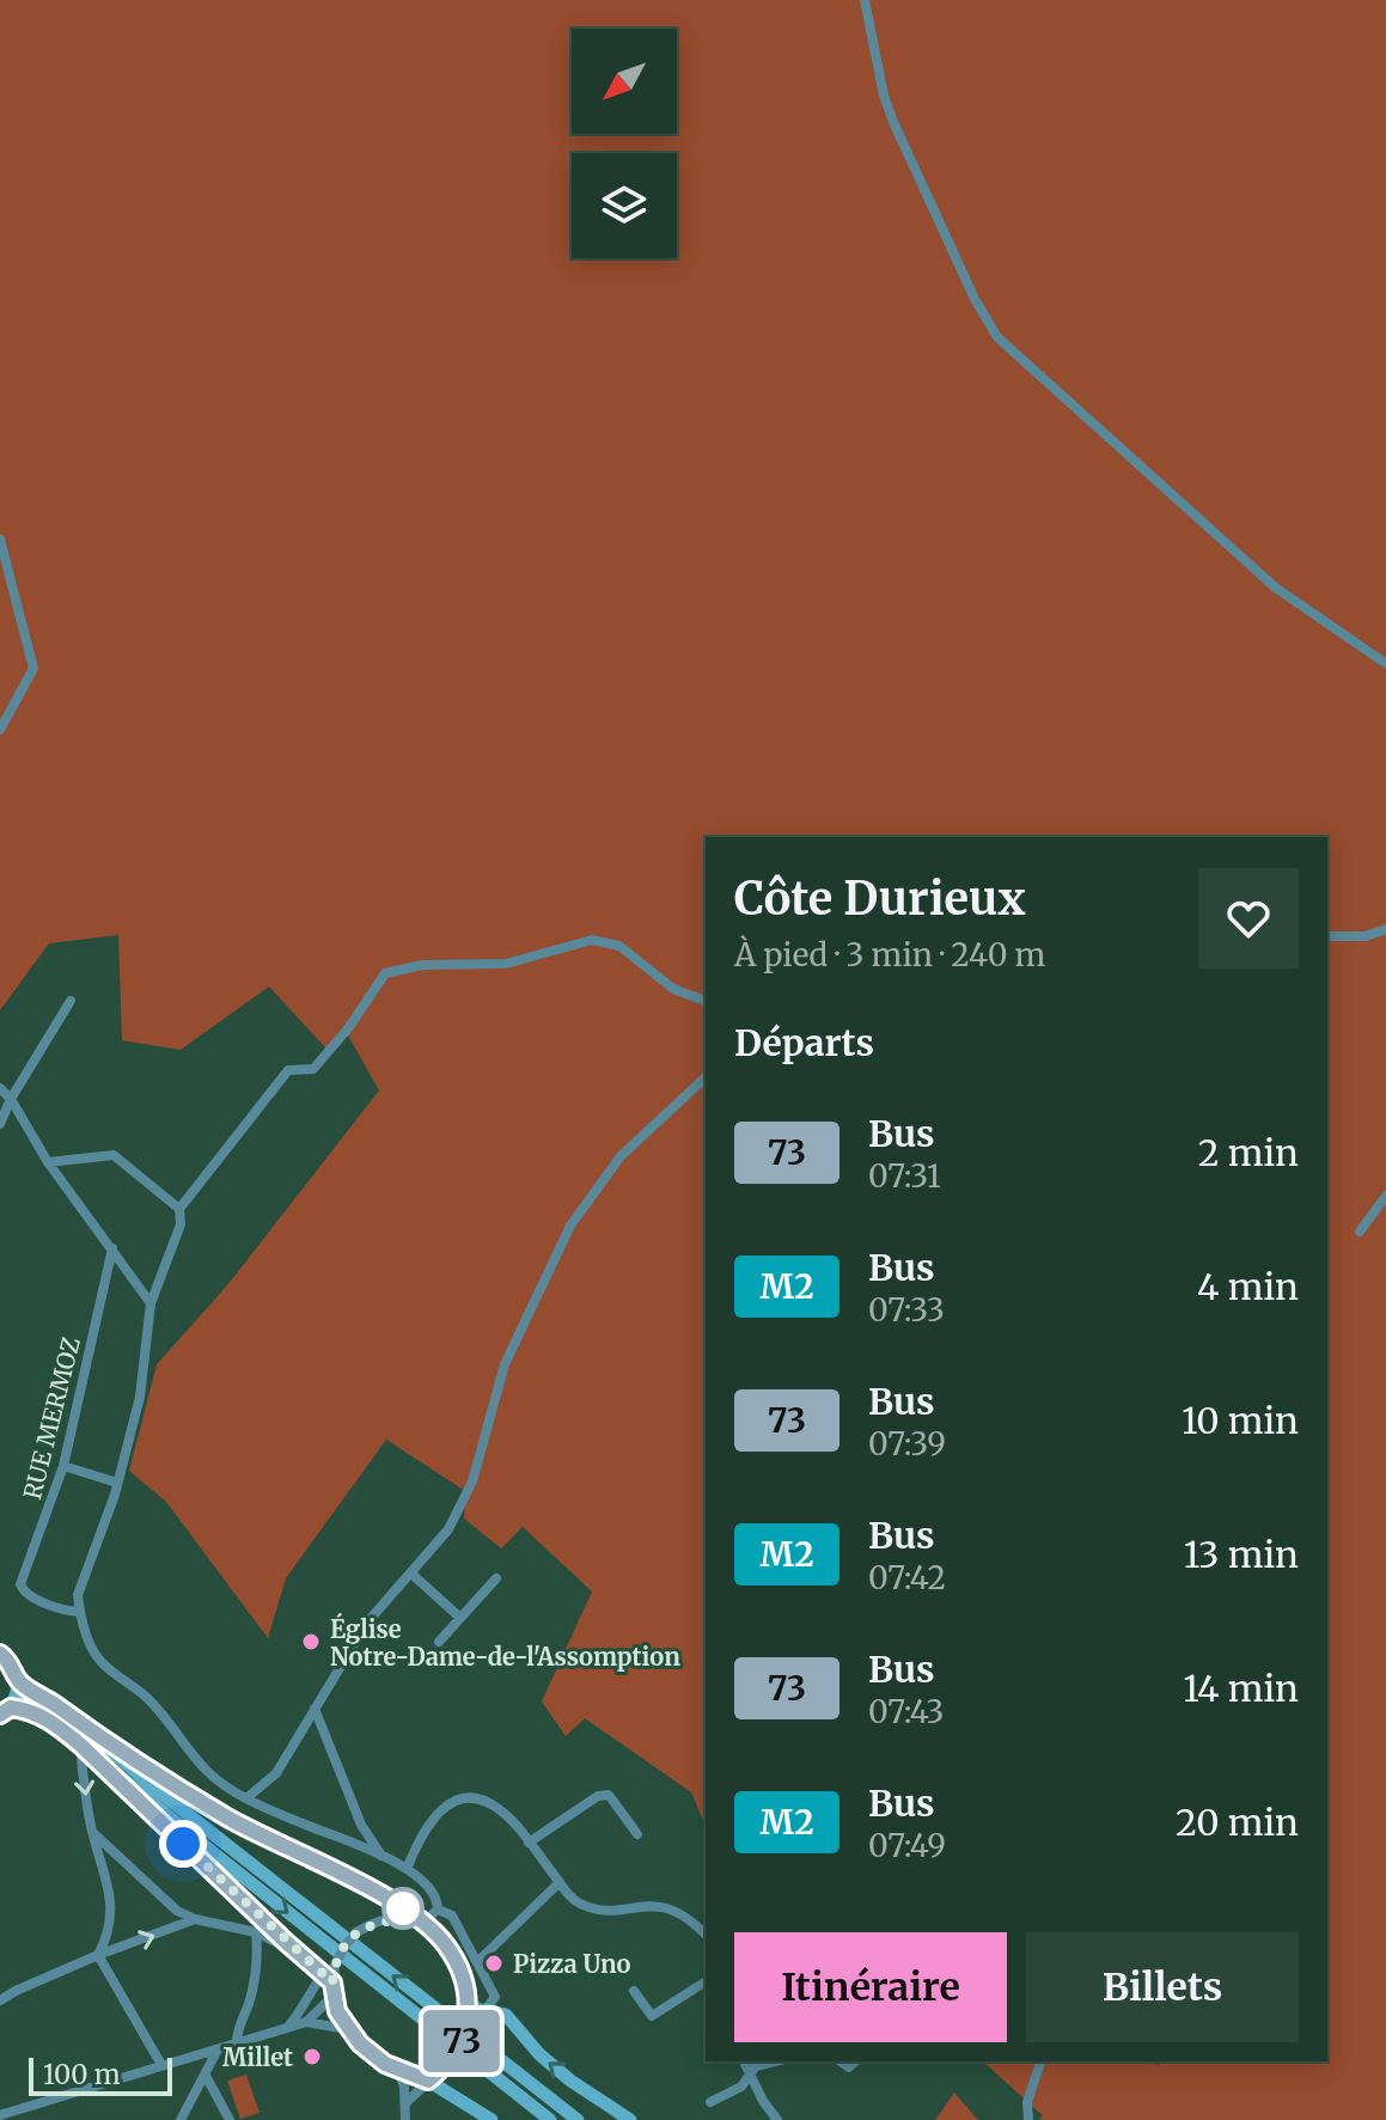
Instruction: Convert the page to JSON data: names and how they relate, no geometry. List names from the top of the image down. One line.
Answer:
{"streets":{"street":["RUE MERMOZ"]},"places":["Église Notre-Dame-de-l'Assomption","Pizza Uno","Millet"],"lines":["bus line 73"],"scale_bar":"100 m","north":"bottom left","page":{"on_map":"73","heading":[["Côte Durieux","À pied · 3 min · 240 m"],"Départs"],"list":[{"mark":"73","name":"Bus","note":"07:31","value":"2 min"},{"mark":"M2","name":"Bus","note":"07:33","value":"4 min"},{"mark":"73","name":"Bus","note":"07:39","value":"10 min"},{"mark":"M2","name":"Bus","note":"07:42","value":"13 min"},{"mark":"73","name":"Bus","note":"07:43","value":"14 min"},{"mark":"M2","name":"Bus","note":"07:49","value":"20 min"}],"buttons":["Itinéraire","Billets"],"scale":"100 m"}}
